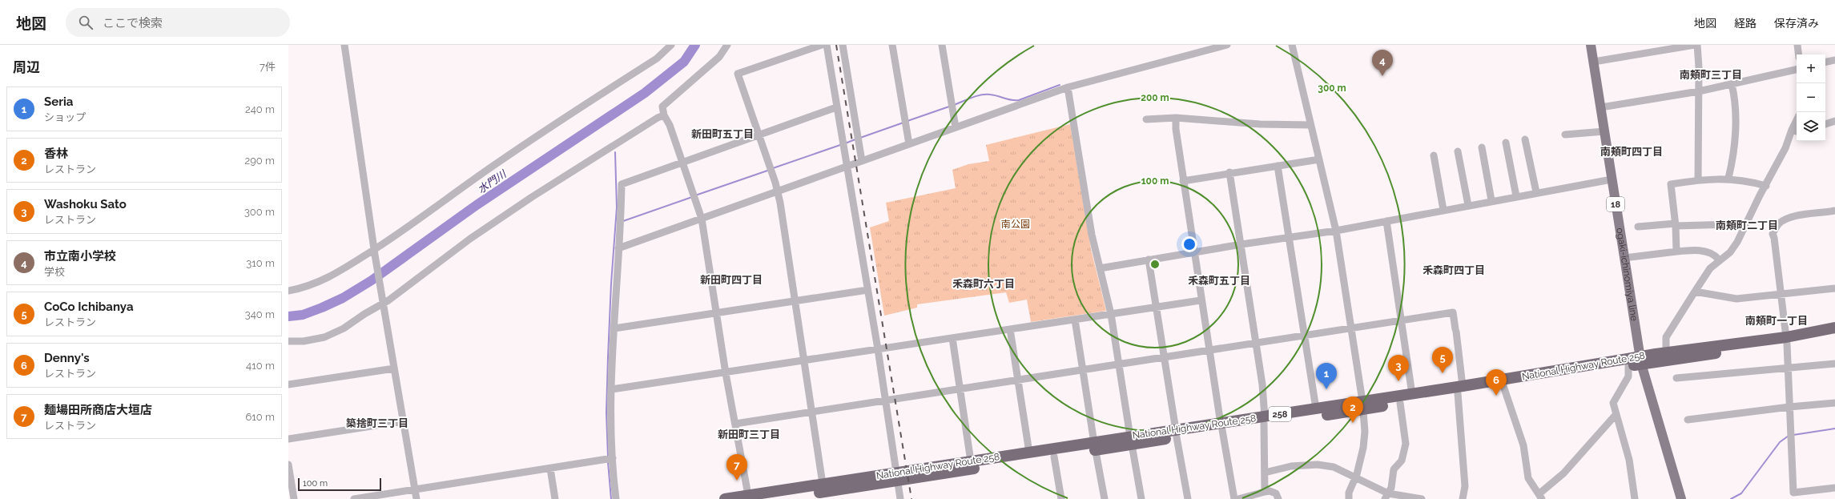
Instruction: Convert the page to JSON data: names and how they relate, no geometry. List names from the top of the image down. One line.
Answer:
{"streets":{"highway":["National Highway Route 258","258"],"main road":["18","ogaki-ichinomiya line"]},"crossings":[["ogaki-ichinomiya line","National Highway Route 258"]],"districts":["南頬町三丁目","新田町五丁目","南頬町四丁目","南頬町二丁目","禾森町四丁目","新田町四丁目","禾森町五丁目","禾森町六丁目","南頬町一丁目","築捨町三丁目","新田町三丁目"],"water":["水門川"],"parks":["南公園"],"scale_bar":"100 m","page":{"header":"地図","search":"ここで検索","nav":["地図","経路","保存済み"],"heading":["周辺","7件"],"pins":["4","5","3","1","6","2","7"],"map_buttons":["+","−"],"list":[{"mark":"1","name":"Seria","note":"ショップ","value":"240 m"},{"mark":"2","name":"香林","note":"レストラン","value":"290 m"},{"mark":"3","name":"Washoku Sato","note":"レストラン","value":"300 m"},{"mark":"4","name":"市立南小学校","note":"学校","value":"310 m"},{"mark":"5","name":"CoCo Ichibanya","note":"レストラン","value":"340 m"},{"mark":"6","name":"Denny's","note":"レストラン","value":"410 m"},{"mark":"7","name":"麺場田所商店大垣店","note":"レストラン","value":"610 m"}],"scale":"100 m"},"rings":["300 m","200 m","100 m"]}
